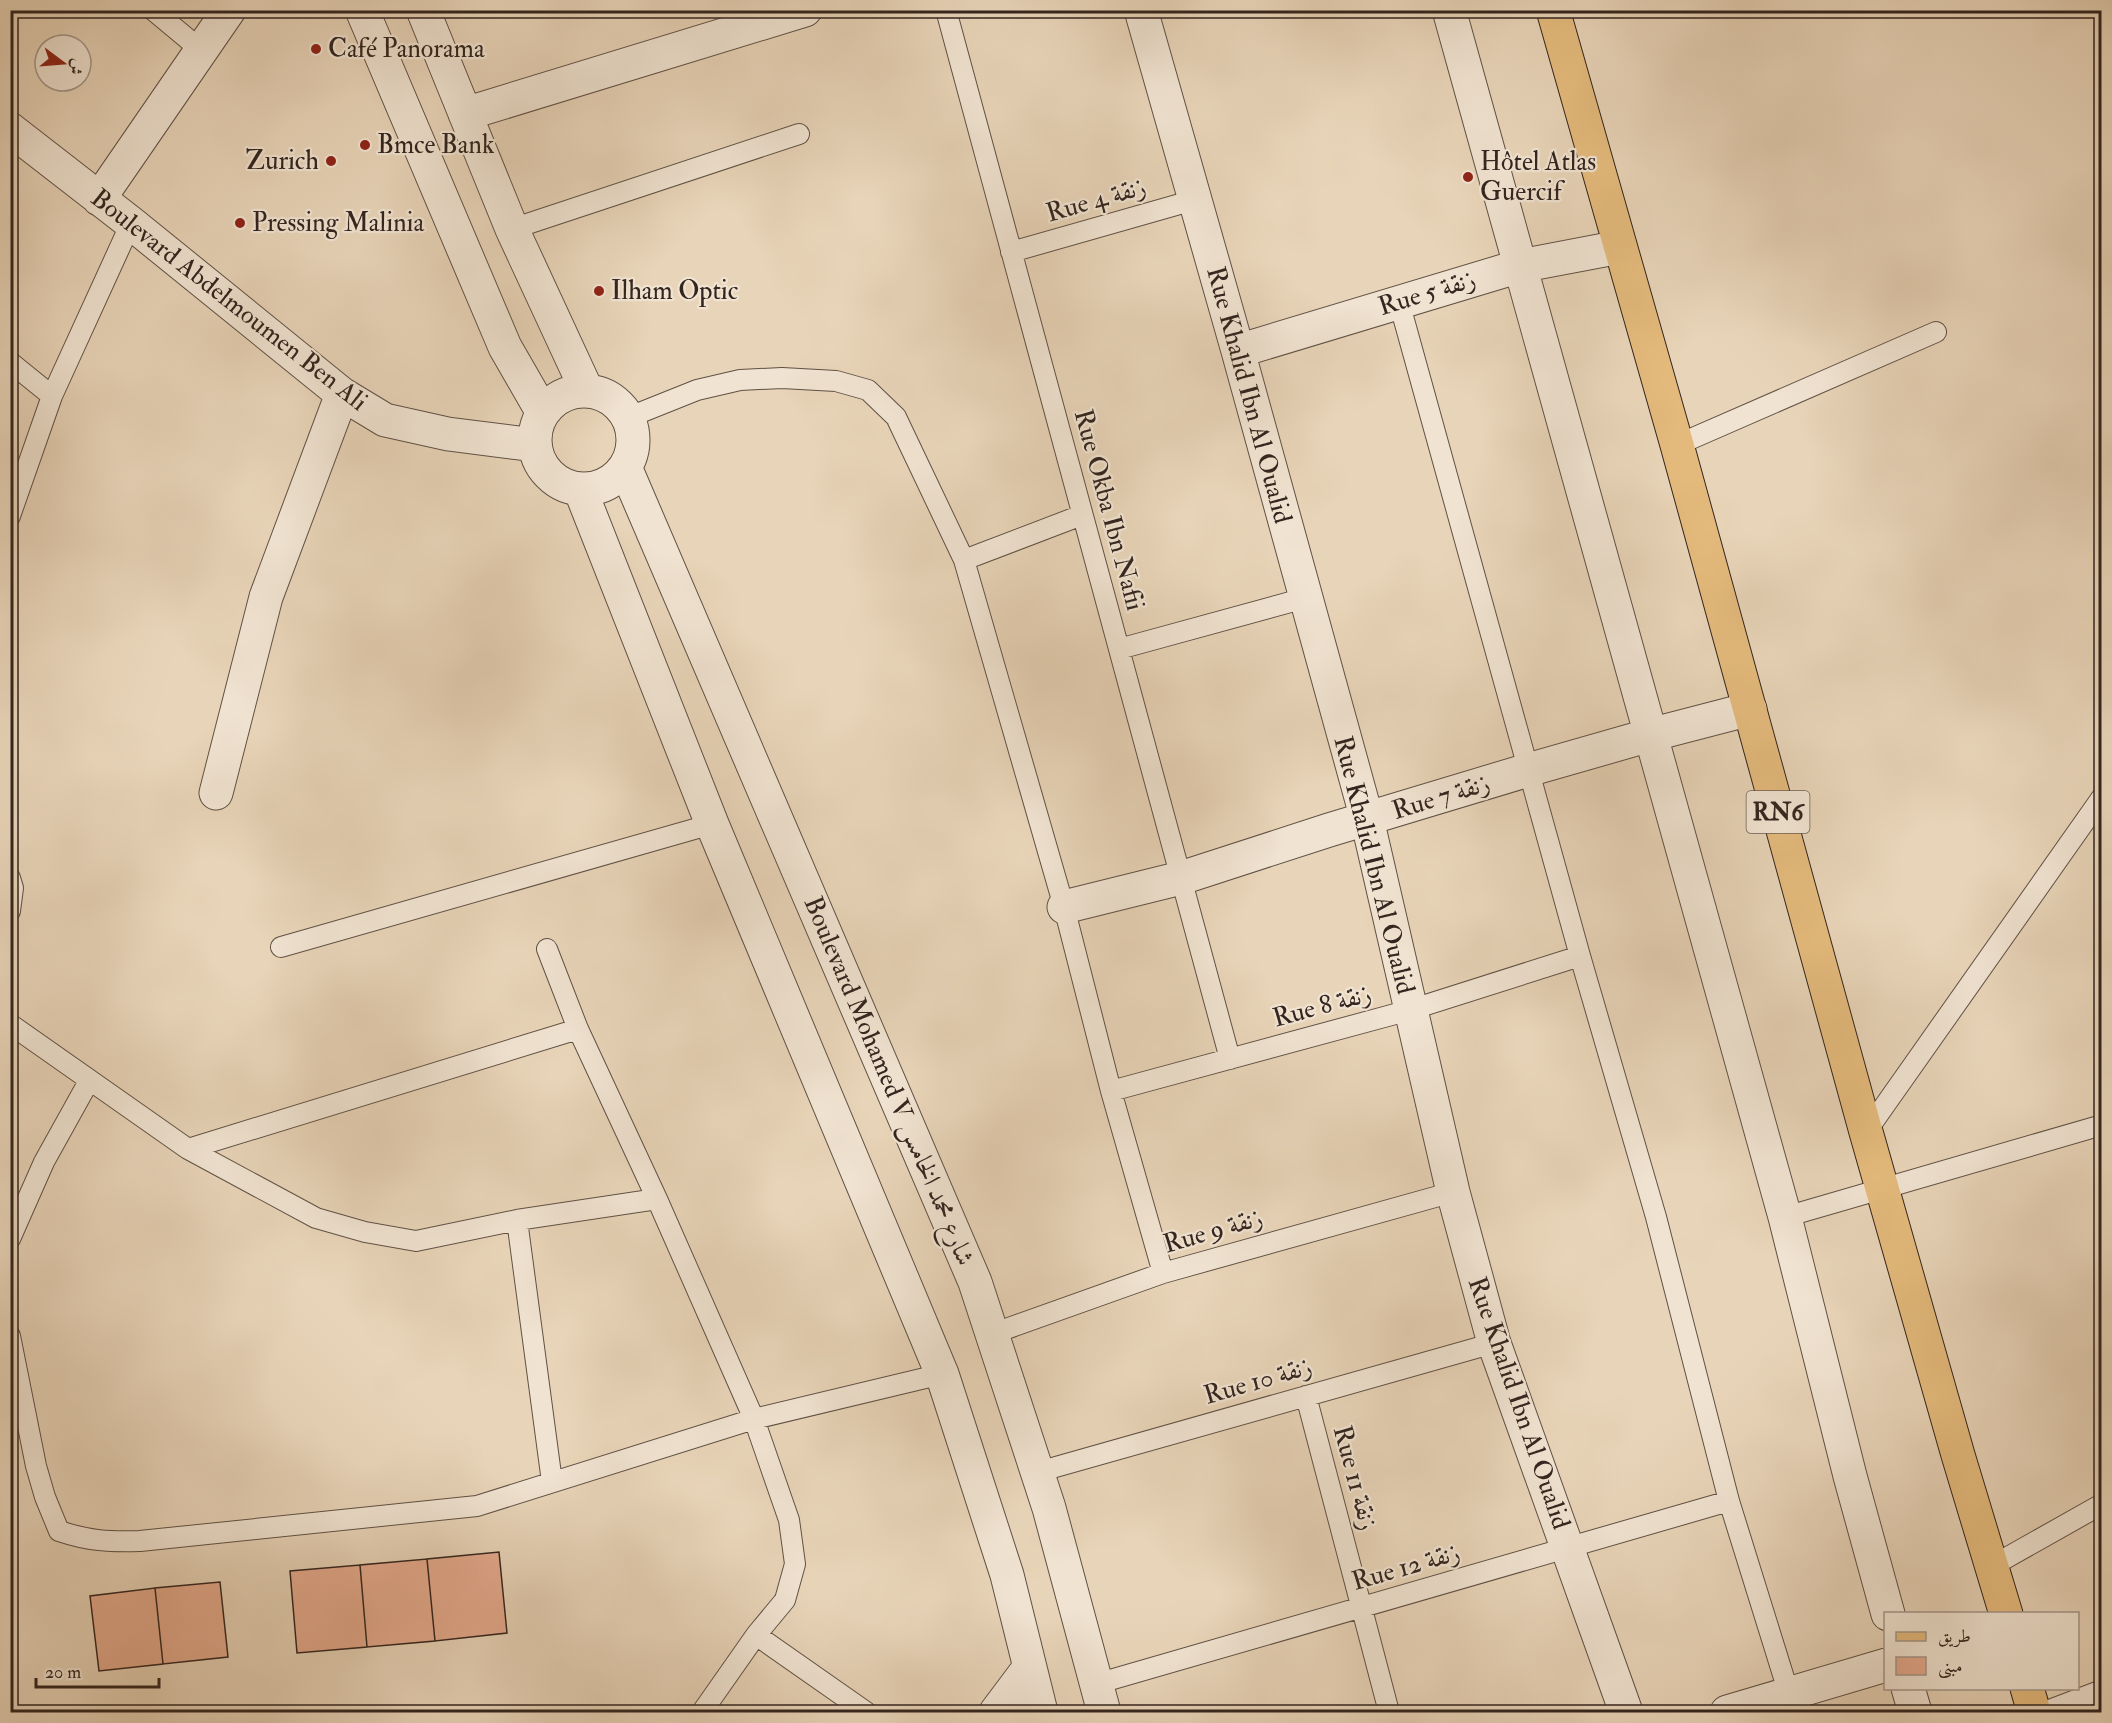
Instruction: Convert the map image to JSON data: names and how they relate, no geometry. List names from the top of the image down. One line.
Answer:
{"streets":{"main road":["RN6"],"street":["Rue 5 زنقة","Boulevard Abdelmoumen Ben Ali","Rue Khalid Ibn Al Oualid","Rue 7 زنقة","Boulevard Mohamed V شارع محمد الخامس"],"lane":["Rue 4 زنقة","Rue Okba Ibn Nafii","Rue 8 زنقة","Rue 9 زنقة","Rue 10 زنقة","Rue 11 زنقة","Rue 12 زنقة"]},"crossings":[["Rue 4 زنقة","Rue Khalid Ibn Al Oualid"],["Rue 4 زنقة","Rue Okba Ibn Nafii"],["Rue 5 زنقة","Rue Khalid Ibn Al Oualid"],["Rue 5 زنقة","RN6"],["Boulevard Abdelmoumen Ben Ali","Boulevard Mohamed V شارع محمد الخامس"],["Rue Khalid Ibn Al Oualid","Rue 7 زنقة"],["Rue Khalid Ibn Al Oualid","Rue 8 زنقة"],["Rue Khalid Ibn Al Oualid","Rue 9 زنقة"],["Rue Khalid Ibn Al Oualid","Rue 10 زنقة"],["Rue Khalid Ibn Al Oualid","Rue 12 زنقة"],["Rue Okba Ibn Nafii","Rue 7 زنقة"],["Rue Okba Ibn Nafii","Rue 8 زنقة"],["Rue 7 زنقة","RN6"],["Boulevard Mohamed V شارع محمد الخامس","Rue 9 زنقة"],["Boulevard Mohamed V شارع محمد الخامس","Rue 10 زنقة"],["Boulevard Mohamed V شارع محمد الخامس","Rue 12 زنقة"],["Rue 10 زنقة","Rue 11 زنقة"],["Rue 11 زنقة","Rue 12 زنقة"]],"places":["Café Panorama","Bmce Bank","Zurich","Hôtel Atlas Guercif","Pressing Malinia","Ilham Optic"],"legend":["طريق","مبنى"],"scale_bar":"20 m","north":"right"}
